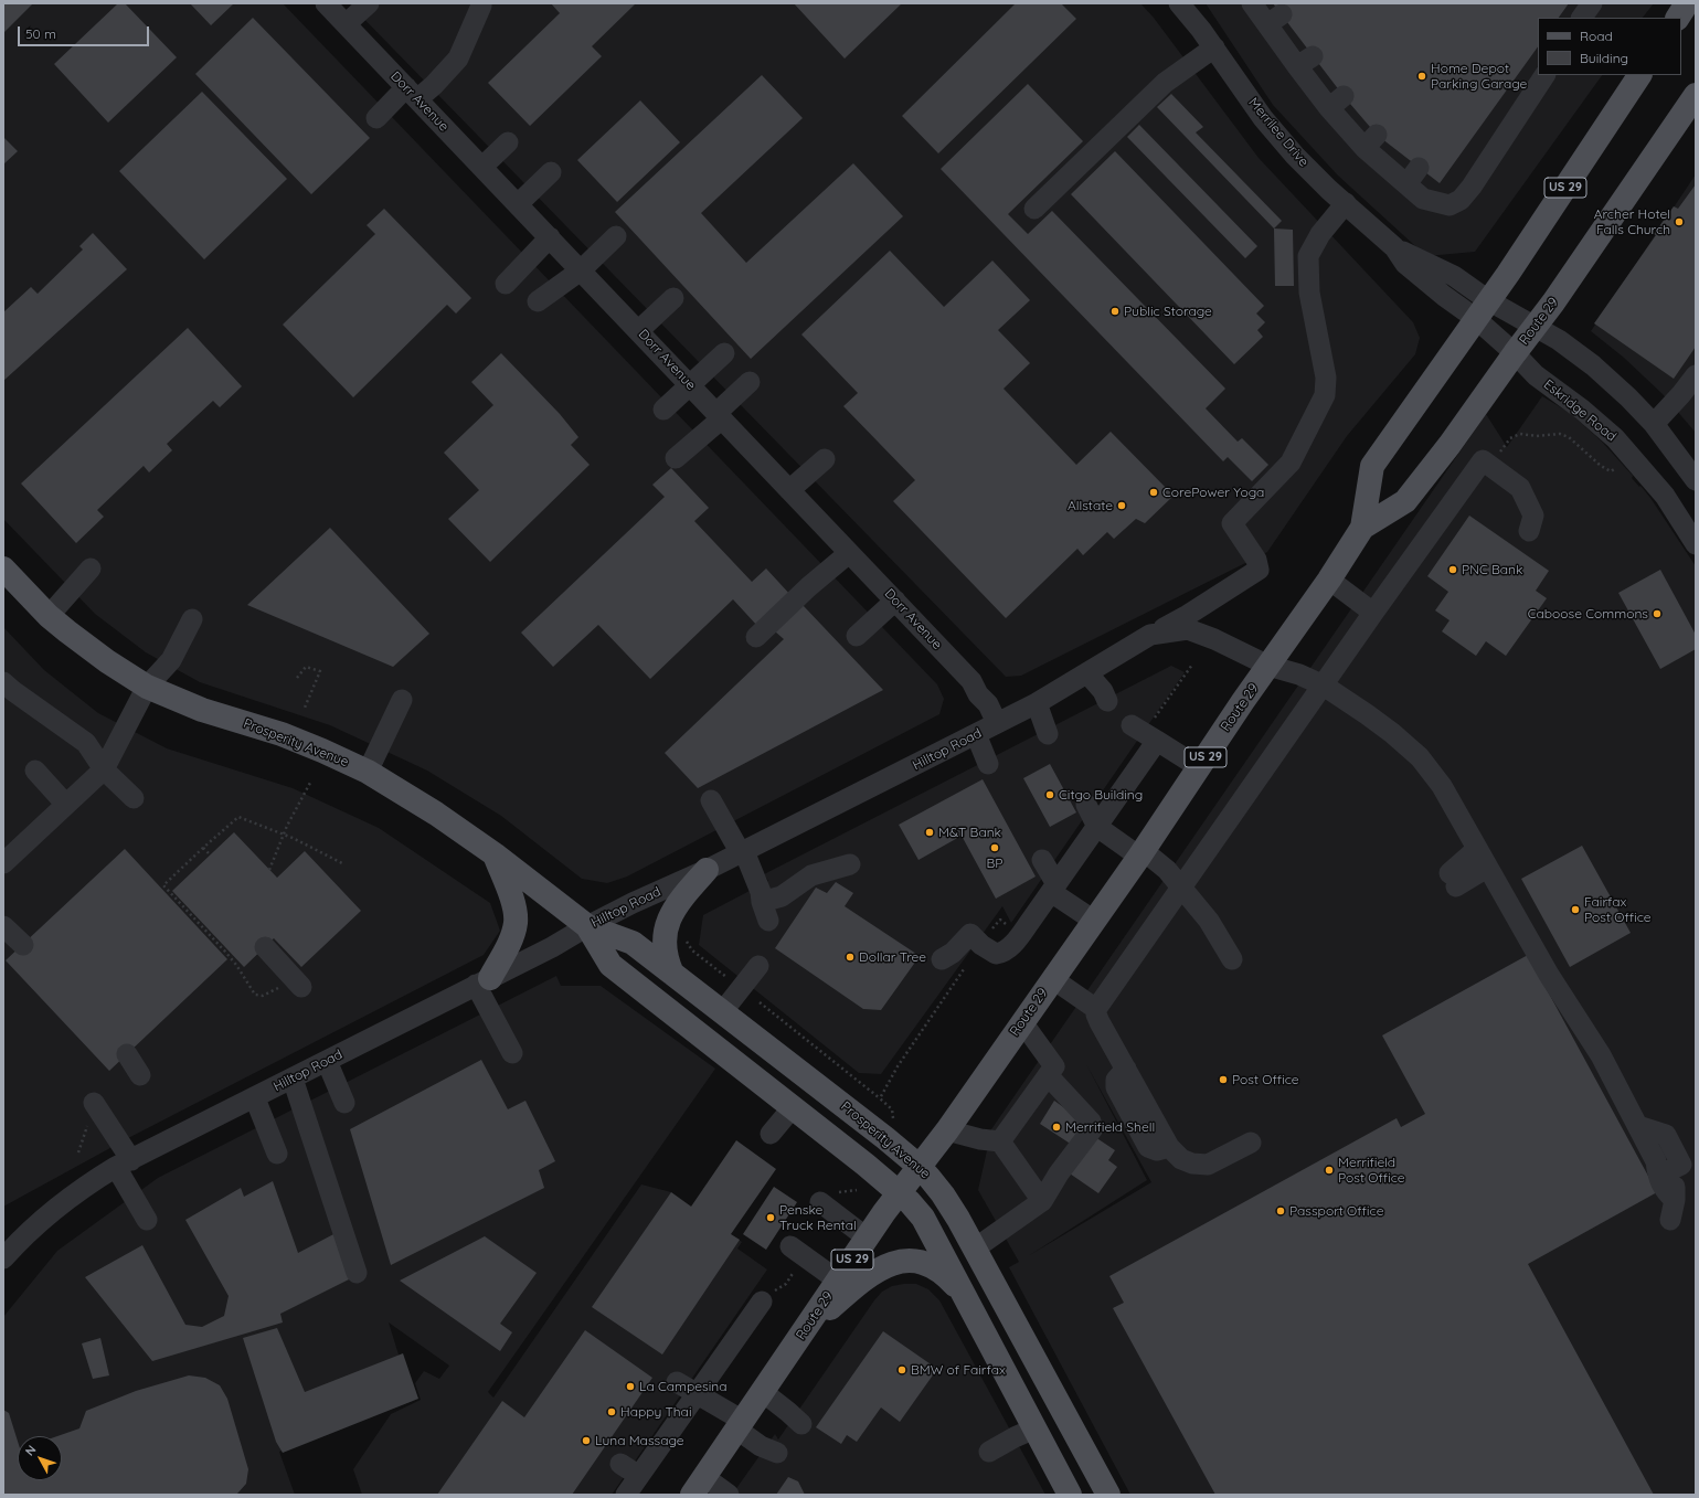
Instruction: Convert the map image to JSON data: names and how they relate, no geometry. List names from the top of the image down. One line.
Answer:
{"streets":{"main road":["US 29","Route 29","Prosperity Avenue"],"street":["Dorr Avenue","Merrilee Drive","Eskridge Road","Hilltop Road"]},"crossings":[["Dorr Avenue","Hilltop Road"],["Merrilee Drive","Route 29"],["Merrilee Drive","Eskridge Road"],["Route 29","Eskridge Road"],["Route 29","Prosperity Avenue"],["Route 29","Hilltop Road"],["Prosperity Avenue","Hilltop Road"]],"places":["Home Depot Parking Garage","Archer Hotel Falls Church","Public Storage","CorePower Yoga","Allstate","PNC Bank","Caboose Commons","Citgo Building","M&T Bank","BP","Fairfax Post Office","Dollar Tree","Post Office","Merrifield Shell","Merrifield Post Office","Passport Office","Penske Truck Rental","BMW of Fairfax","La Campesina","Happy Thai","Luna Massage"],"legend":["Road","Building"],"scale_bar":"50 m","north":"top left"}
